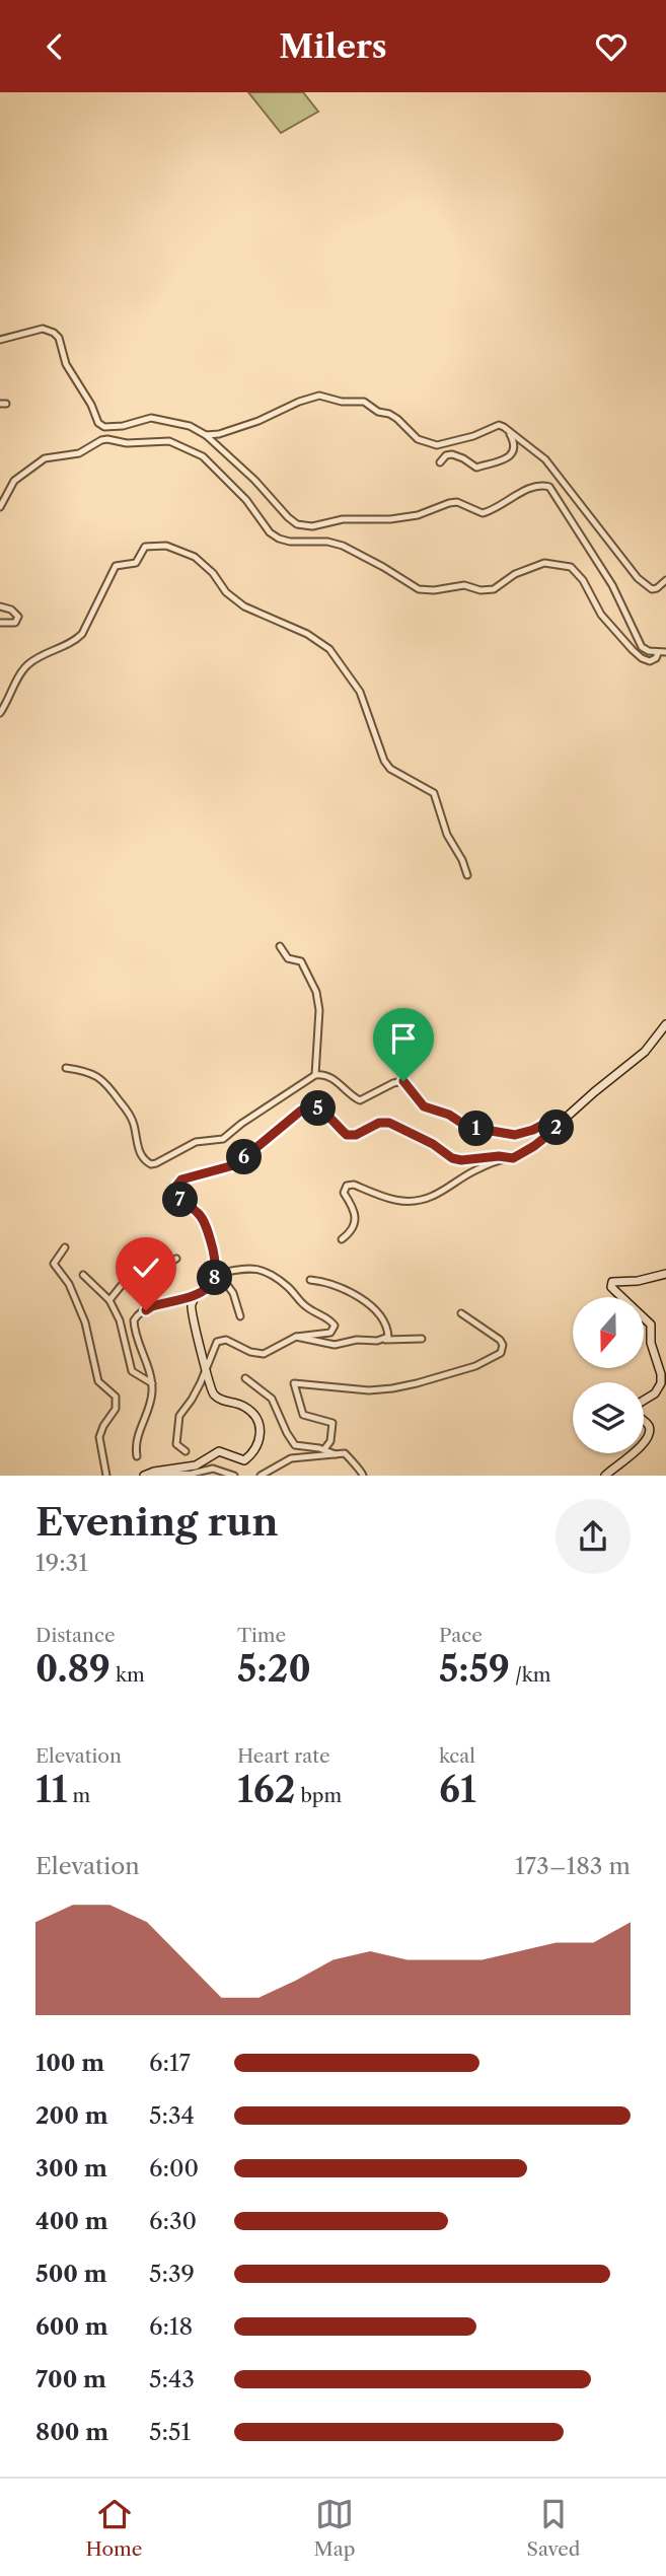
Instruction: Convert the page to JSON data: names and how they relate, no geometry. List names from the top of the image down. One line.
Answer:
{"north":"bottom","page":{"header":"Milers","pins":["5","2","1","6","7","8"],"heading":["Evening run","19:31"],"stats":[["Distance","0.89 km"],["Time","5:20"],["Pace","5:59 /km"],["Elevation","11 m"],["Heart rate","162 bpm"],["kcal","61"]],"chart":["Elevation","173–183 m"],"list":[{"name":"100 m","note":"6:17"},{"name":"200 m","note":"5:34"},{"name":"300 m","note":"6:00"},{"name":"400 m","note":"6:30"},{"name":"500 m","note":"5:39"},{"name":"600 m","note":"6:18"},{"name":"700 m","note":"5:43"},{"name":"800 m","note":"5:51"}],"tabs":["Home","Map","Saved"]}}
